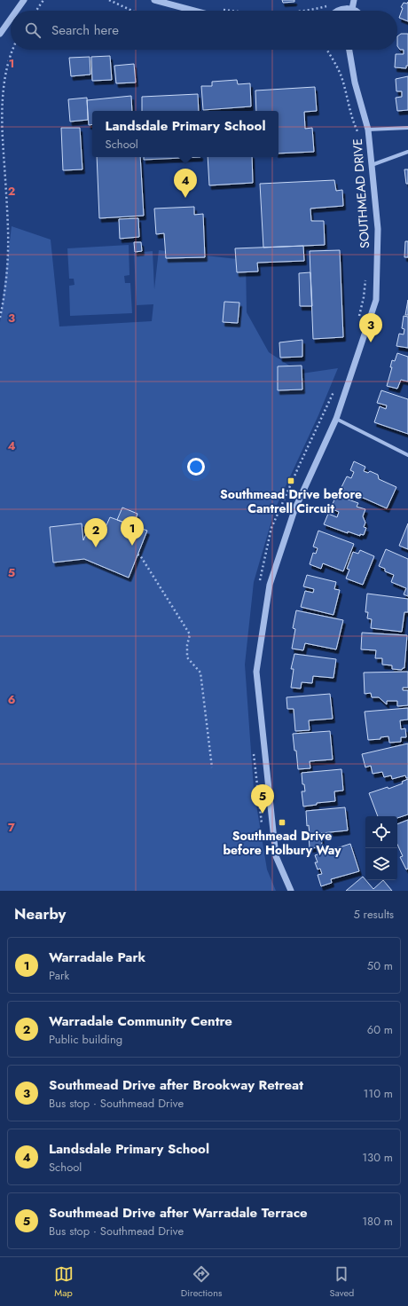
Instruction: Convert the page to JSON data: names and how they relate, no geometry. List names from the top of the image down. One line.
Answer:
{"streets":{"street":["SOUTHMEAD DRIVE"]},"places":{"transit":["Southmead Drive before Cantrell Circuit","Southmead Drive before Holbury Way"]},"page":{"search":"Search here","popup":["Landsdale Primary School","School"],"pins":["4","3","1","2","5"],"heading":["Nearby","5 results"],"list":[{"mark":"1","name":"Warradale Park","note":"Park","value":"50 m"},{"mark":"2","name":"Warradale Community Centre","note":"Public building","value":"60 m"},{"mark":"3","name":"Southmead Drive after Brookway Retreat","note":"Bus stop · Southmead Drive","value":"110 m"},{"mark":"4","name":"Landsdale Primary School","note":"School","value":"130 m"},{"mark":"5","name":"Southmead Drive after Warradale Terrace","note":"Bus stop · Southmead Drive","value":"180 m"}],"nav":["Map","Directions","Saved"]},"grid":{"rows":["1","2","3","4","5","6","7"]}}
